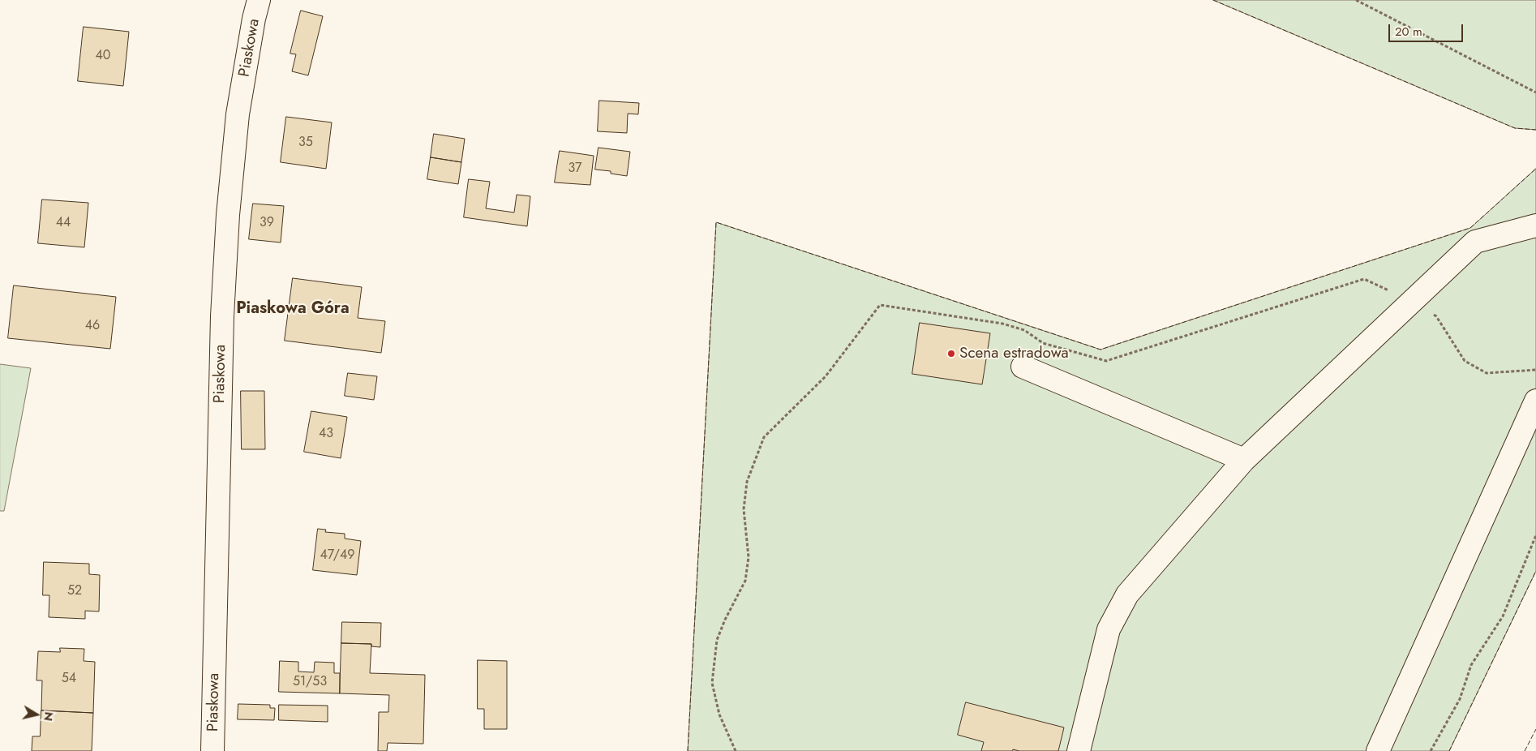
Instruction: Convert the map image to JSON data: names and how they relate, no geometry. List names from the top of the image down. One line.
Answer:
{"streets":{"street":["Piaskowa"]},"districts":["Piaskowa Góra"],"places":["Scena estradowa"],"house_numbers":["40","35","37","44","39","46","43","47/49","52","54","51/53"],"scale_bar":"20 m","north":"right"}
